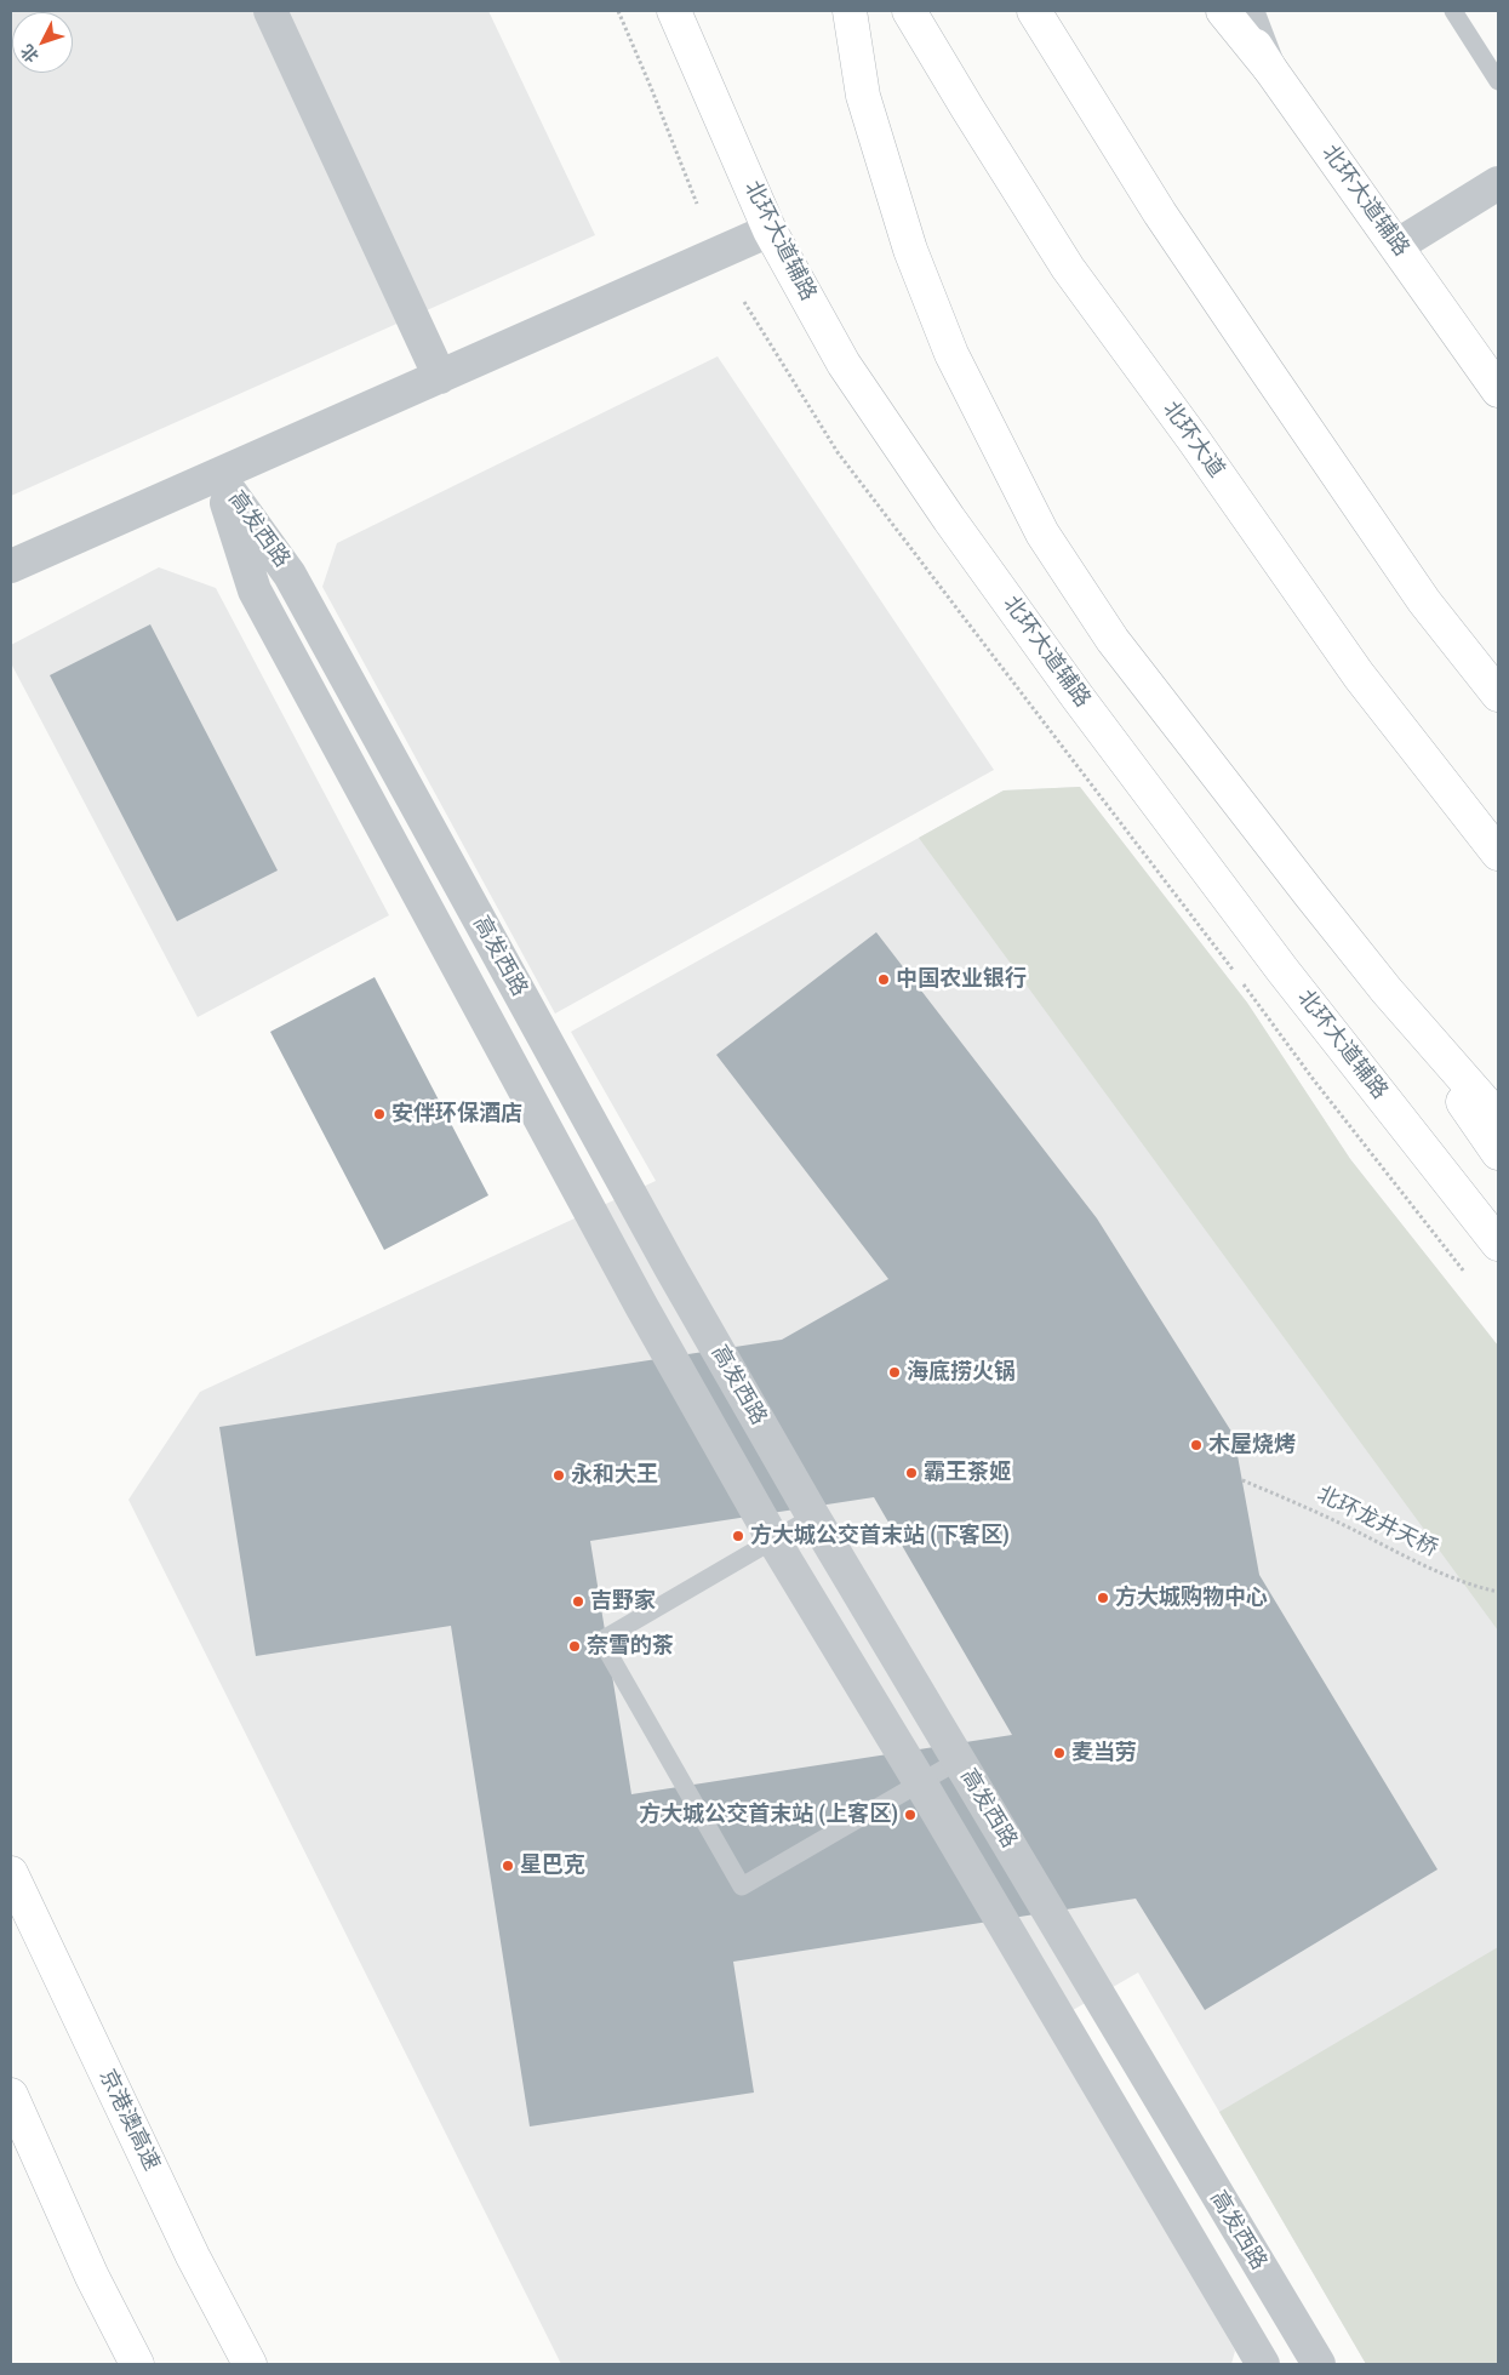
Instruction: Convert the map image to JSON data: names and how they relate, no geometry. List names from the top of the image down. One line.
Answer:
{"streets":{"main road":["北环大道辅路","北环大道","京港澳高速"],"street":["高发西路"],"path":["北环龙井天桥"]},"places":["中国农业银行","安伴环保酒店","海底捞火锅","木屋烧烤","霸王茶姬","永和大王","方大城公交首末站 (下客区)","方大城购物中心","吉野家","奈雪的茶","麦当劳","方大城公交首末站 (上客区)","星巴克"],"north":"bottom left"}
